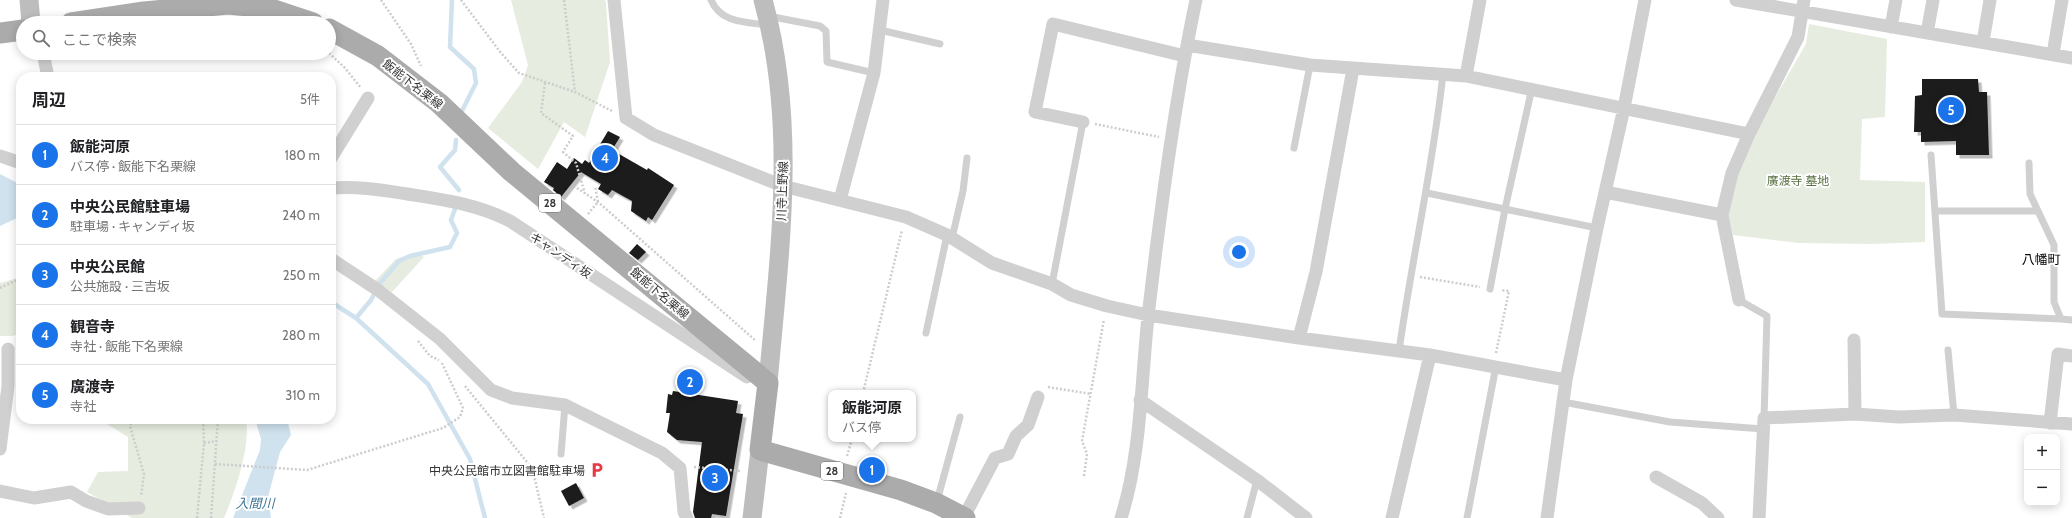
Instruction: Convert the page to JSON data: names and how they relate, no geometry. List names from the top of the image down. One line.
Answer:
{"streets":{"main road":["飯能下名栗線","28"],"street":["川寺上野線","キャンディ坂"]},"crossings":[["飯能下名栗線","川寺上野線"],["飯能下名栗線","キャンディ坂"],["川寺上野線","キャンディ坂"]],"districts":["八幡町"],"water":["入間川"],"parks":["廣渡寺 墓地"],"places":{"parking":["中央公民館市立図書館駐車場"]},"page":{"search":"ここで検索","heading":["周辺","5件"],"pins":["5","4","2","1","3"],"list":[{"mark":"1","name":"飯能河原","note":"バス停 · 飯能下名栗線","value":"180 m"},{"mark":"2","name":"中央公民館駐車場","note":"駐車場 · キャンディ坂","value":"240 m"},{"mark":"3","name":"中央公民館","note":"公共施設 · 三吉坂","value":"250 m"},{"mark":"4","name":"観音寺","note":"寺社 · 飯能下名栗線","value":"280 m"},{"mark":"5","name":"廣渡寺","note":"寺社","value":"310 m"}],"popup":["飯能河原","バス停"],"map_buttons":["+","−"]}}
